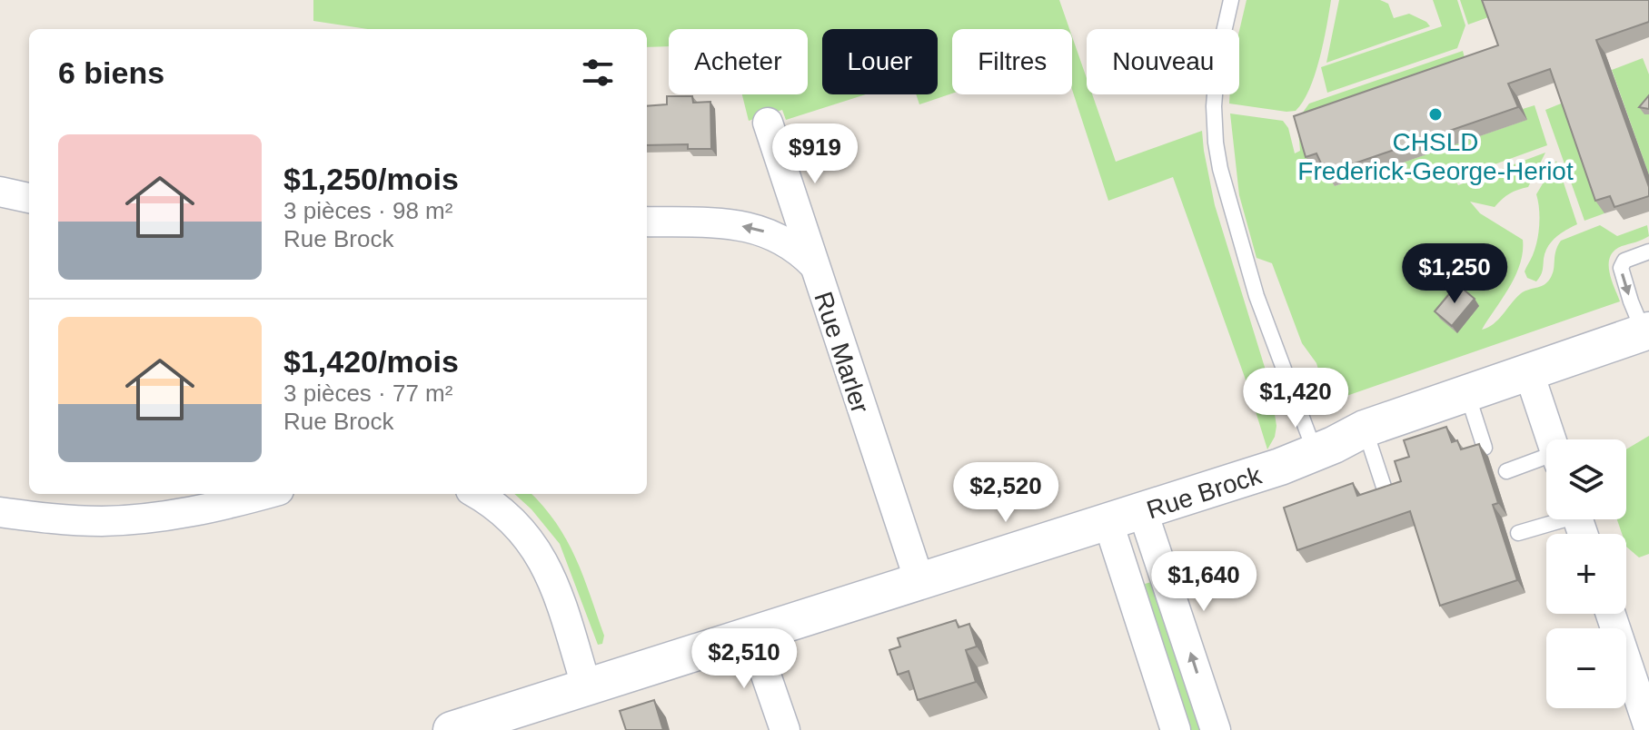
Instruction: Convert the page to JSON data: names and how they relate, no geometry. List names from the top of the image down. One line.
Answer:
{"streets":{"street":["Rue Marler","Rue Brock"]},"crossings":[["Rue Marler","Rue Brock"]],"places":["CHSLD Frederick-George-Heriot"],"page":{"chip":["Acheter","Louer","Filtres","Nouveau"],"heading":"6 biens","list":[{"name":"$1,250/mois","note":"3 pièces · 98 m² · Rue Brock"},{"name":"$1,420/mois","note":"3 pièces · 77 m² · Rue Brock"}],"price":["$919","$1,250","$1,420","$2,520","$1,640","$2,510"],"map_buttons":["+","−"]}}
